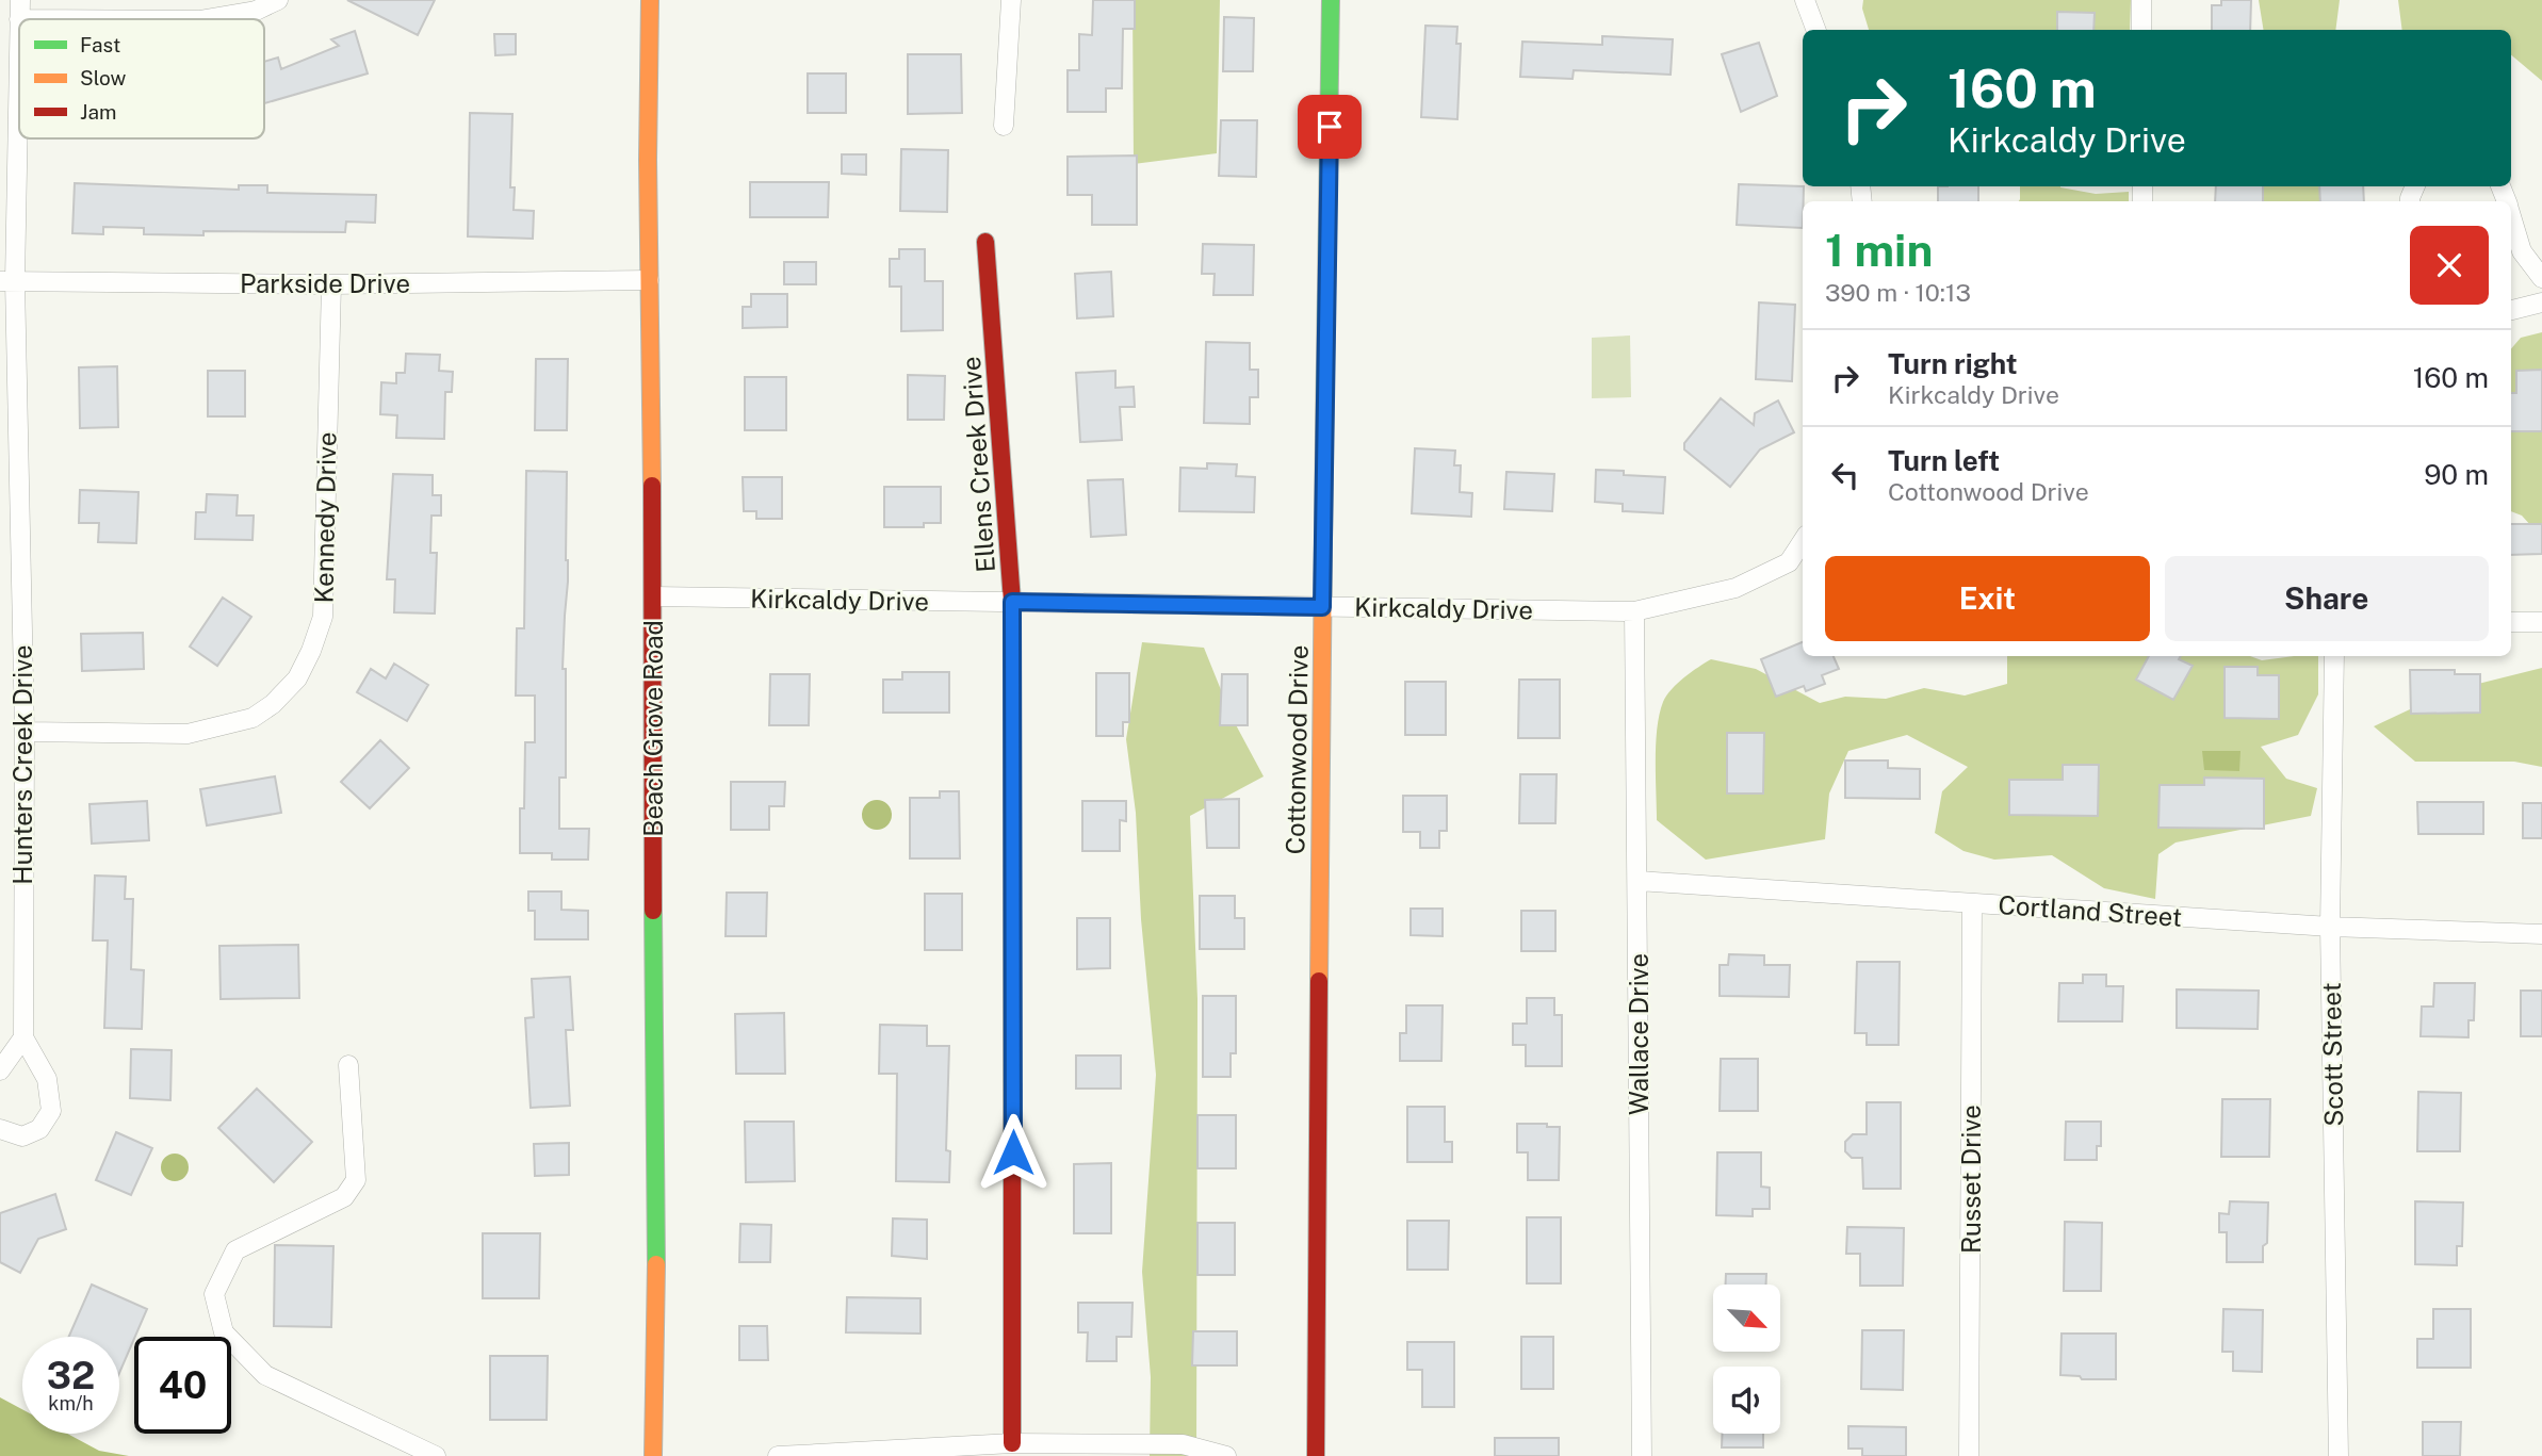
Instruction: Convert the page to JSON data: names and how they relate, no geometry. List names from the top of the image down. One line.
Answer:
{"streets":{"street":["Parkside Drive","Ellens Creek Drive","Kennedy Drive","Kirkcaldy Drive","Beach Grove Road","Cottonwood Drive","Hunters Creek Drive","Cortland Street","Wallace Drive","Scott Street","Russet Drive"]},"crossings":[["Parkside Drive","Kennedy Drive"],["Parkside Drive","Beach Grove Road"],["Parkside Drive","Hunters Creek Drive"],["Ellens Creek Drive","Kirkcaldy Drive"],["Kennedy Drive","Hunters Creek Drive"],["Kirkcaldy Drive","Beach Grove Road"],["Kirkcaldy Drive","Cottonwood Drive"],["Kirkcaldy Drive","Wallace Drive"],["Cortland Street","Wallace Drive"],["Cortland Street","Scott Street"],["Cortland Street","Russet Drive"]],"legend":["Fast","Slow","Jam"],"north":"bottom right","page":{"turn":["160 m","Kirkcaldy Drive"],"heading":["1 min","390 m · 10:13"],"list":[{"name":"Turn right","note":"Kirkcaldy Drive","value":"160 m"},{"name":"Turn left","note":"Cottonwood Drive","value":"90 m"}],"buttons":["Exit","Share"],"speed":"32 km/h","limit":"40"}}
